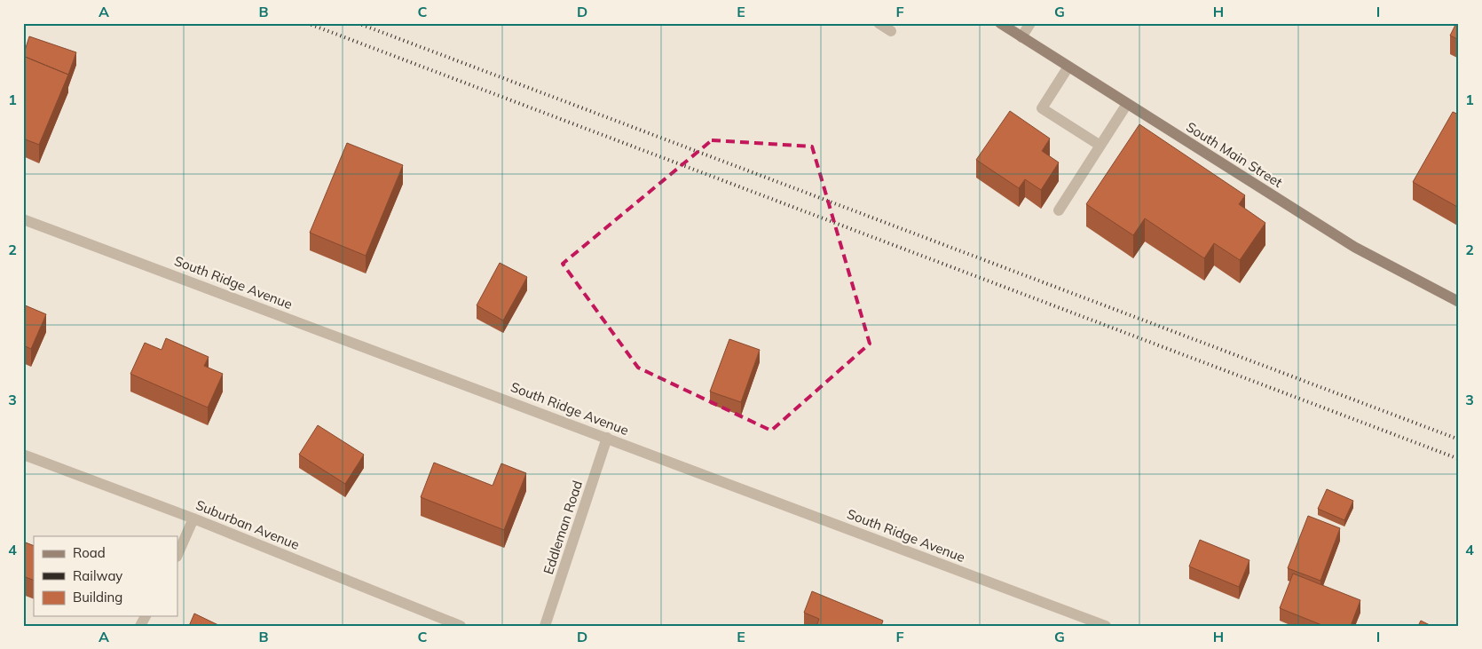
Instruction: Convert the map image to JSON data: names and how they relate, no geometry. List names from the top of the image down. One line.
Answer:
{"streets":{"main road":["South Main Street"],"street":["South Ridge Avenue","Suburban Avenue","Eddleman Road"]},"crossings":[["South Ridge Avenue","Eddleman Road"]],"legend":["Road","Railway","Building"],"grid":{"columns":["A","B","C","D","E","F","G","H","I"],"rows":["1","2","3","4"]}}
